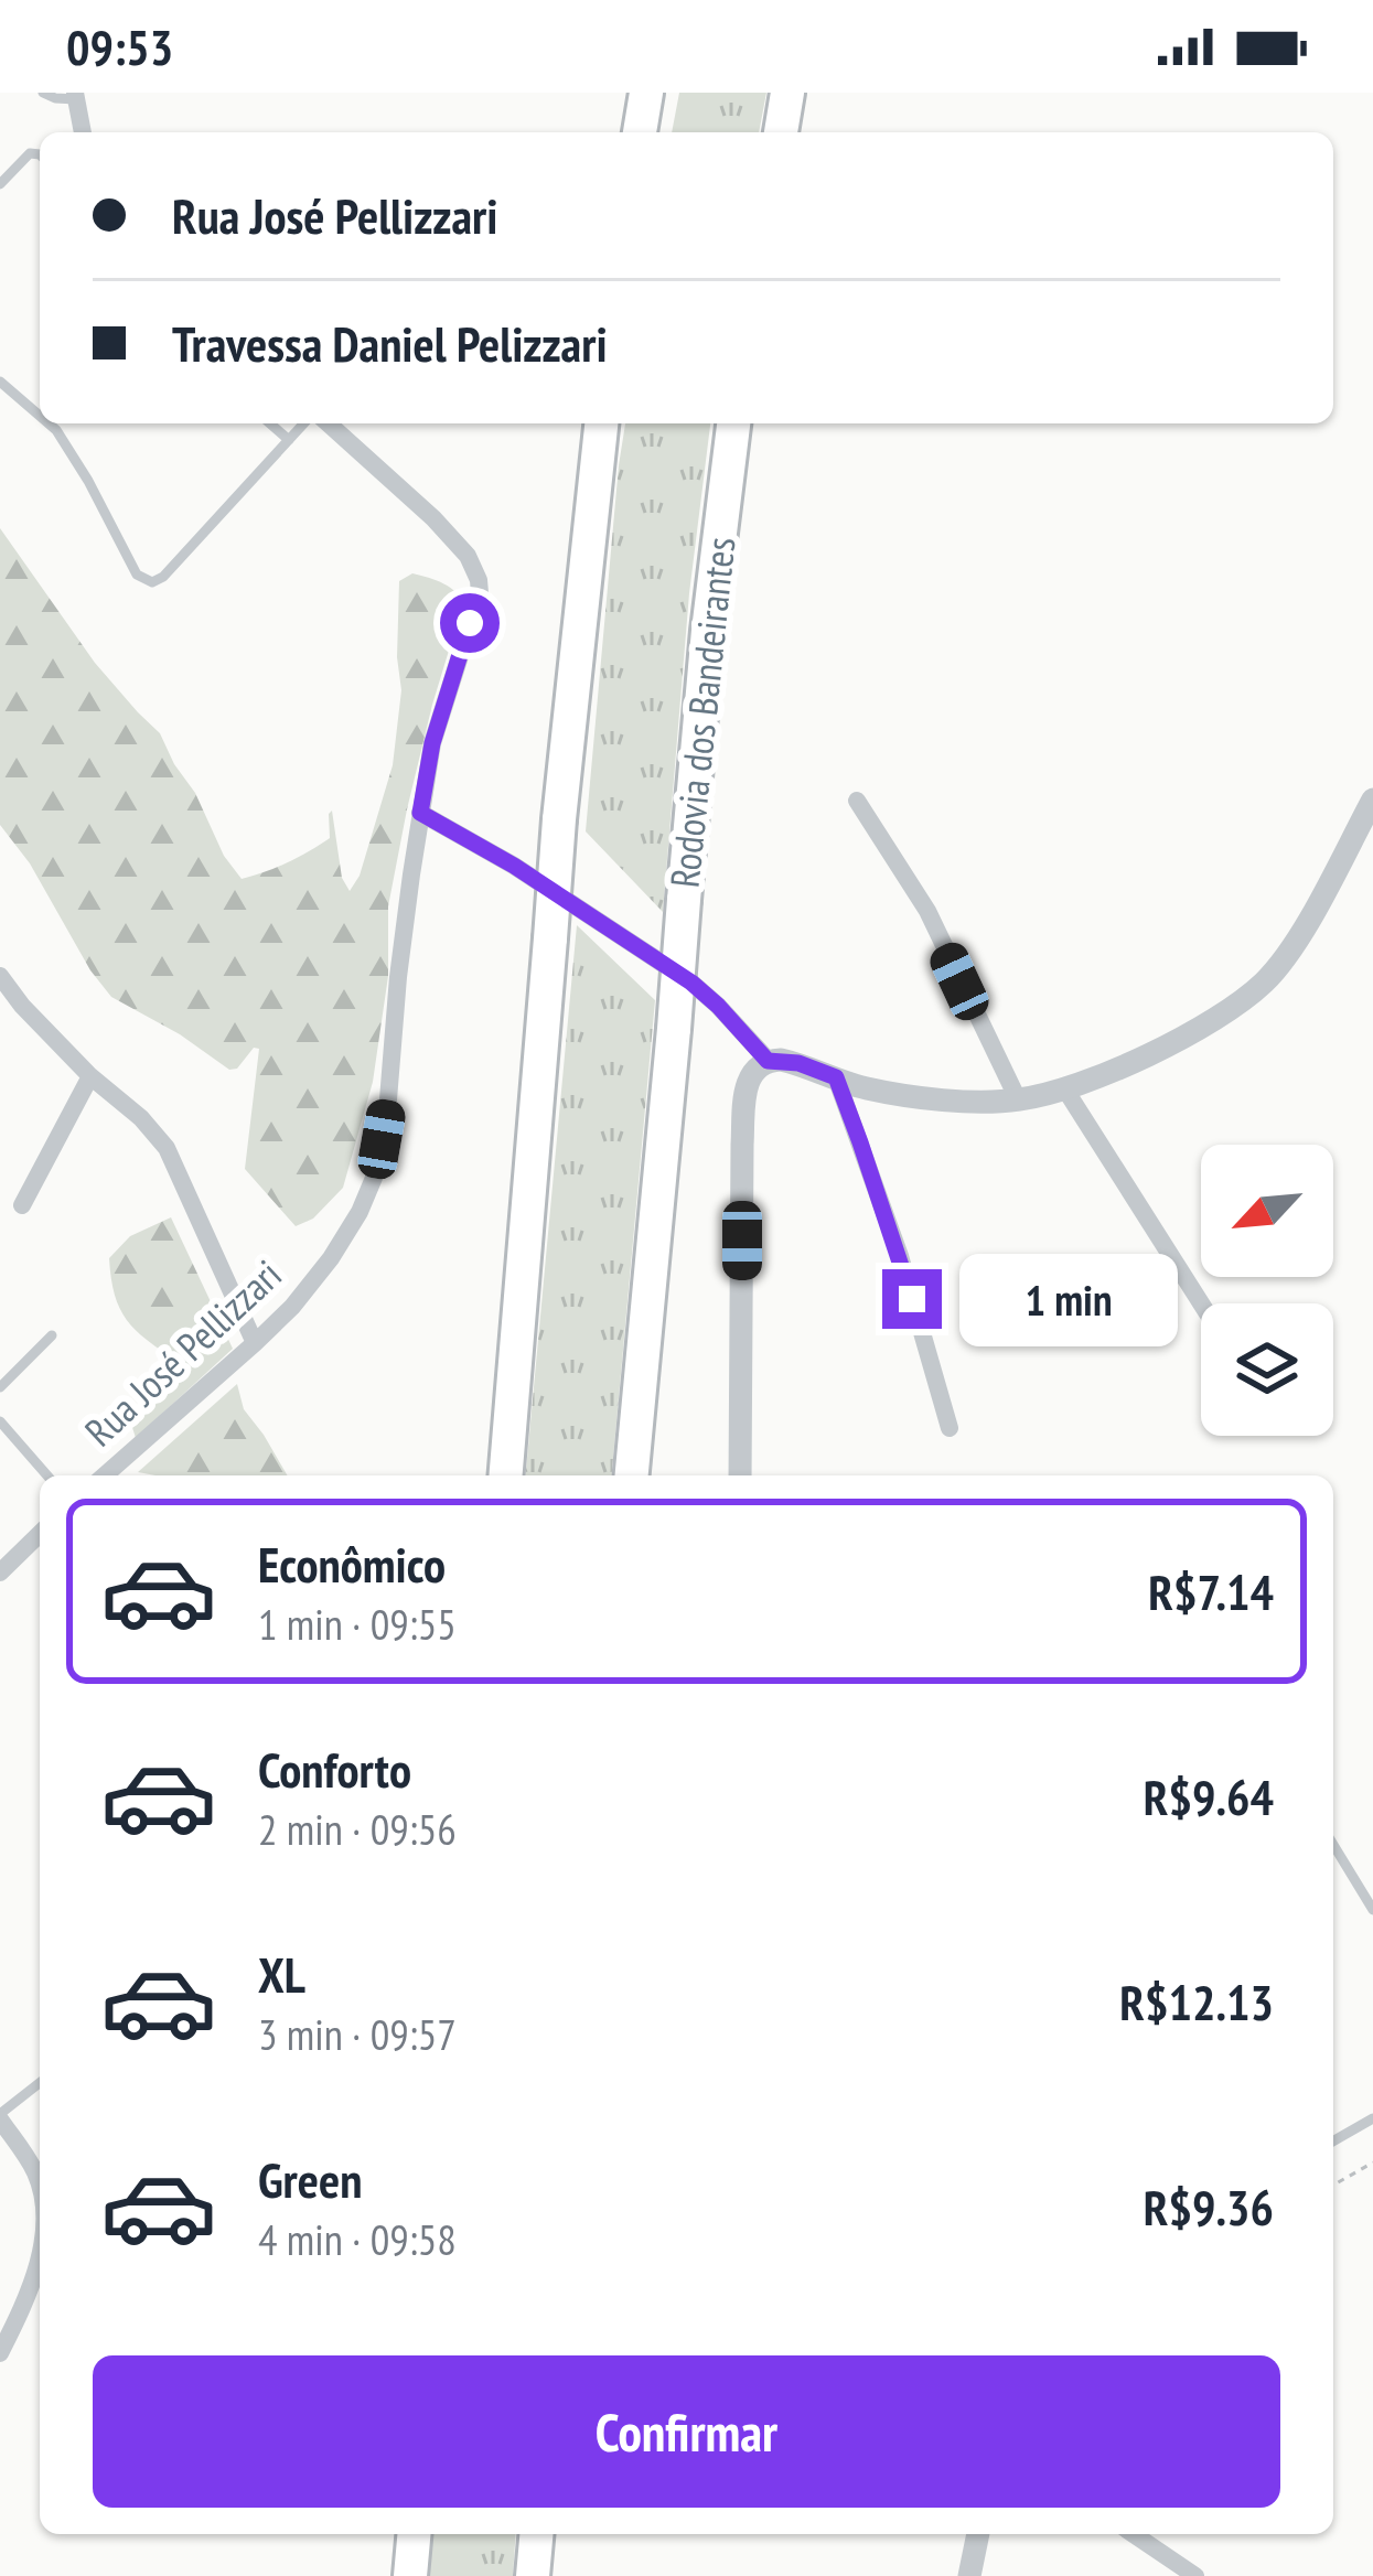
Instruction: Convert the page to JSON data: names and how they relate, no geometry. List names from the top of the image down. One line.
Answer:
{"streets":{"highway":["Rodovia dos Bandeirantes"],"street":["Rua José Pellizzari"]},"north":"bottom left","page":{"status":"09:53","banner":["Rua José Pellizzari","Travessa Daniel Pelizzari"],"bubble":"1 min","list":[{"name":"Econômico","note":"1 min · 09:55","value":"R$7.14"},{"name":"Conforto","note":"2 min · 09:56","value":"R$9.64"},{"name":"XL","note":"3 min · 09:57","value":"R$12.13"},{"name":"Green","note":"4 min · 09:58","value":"R$9.36"}],"buttons":"Confirmar"}}
